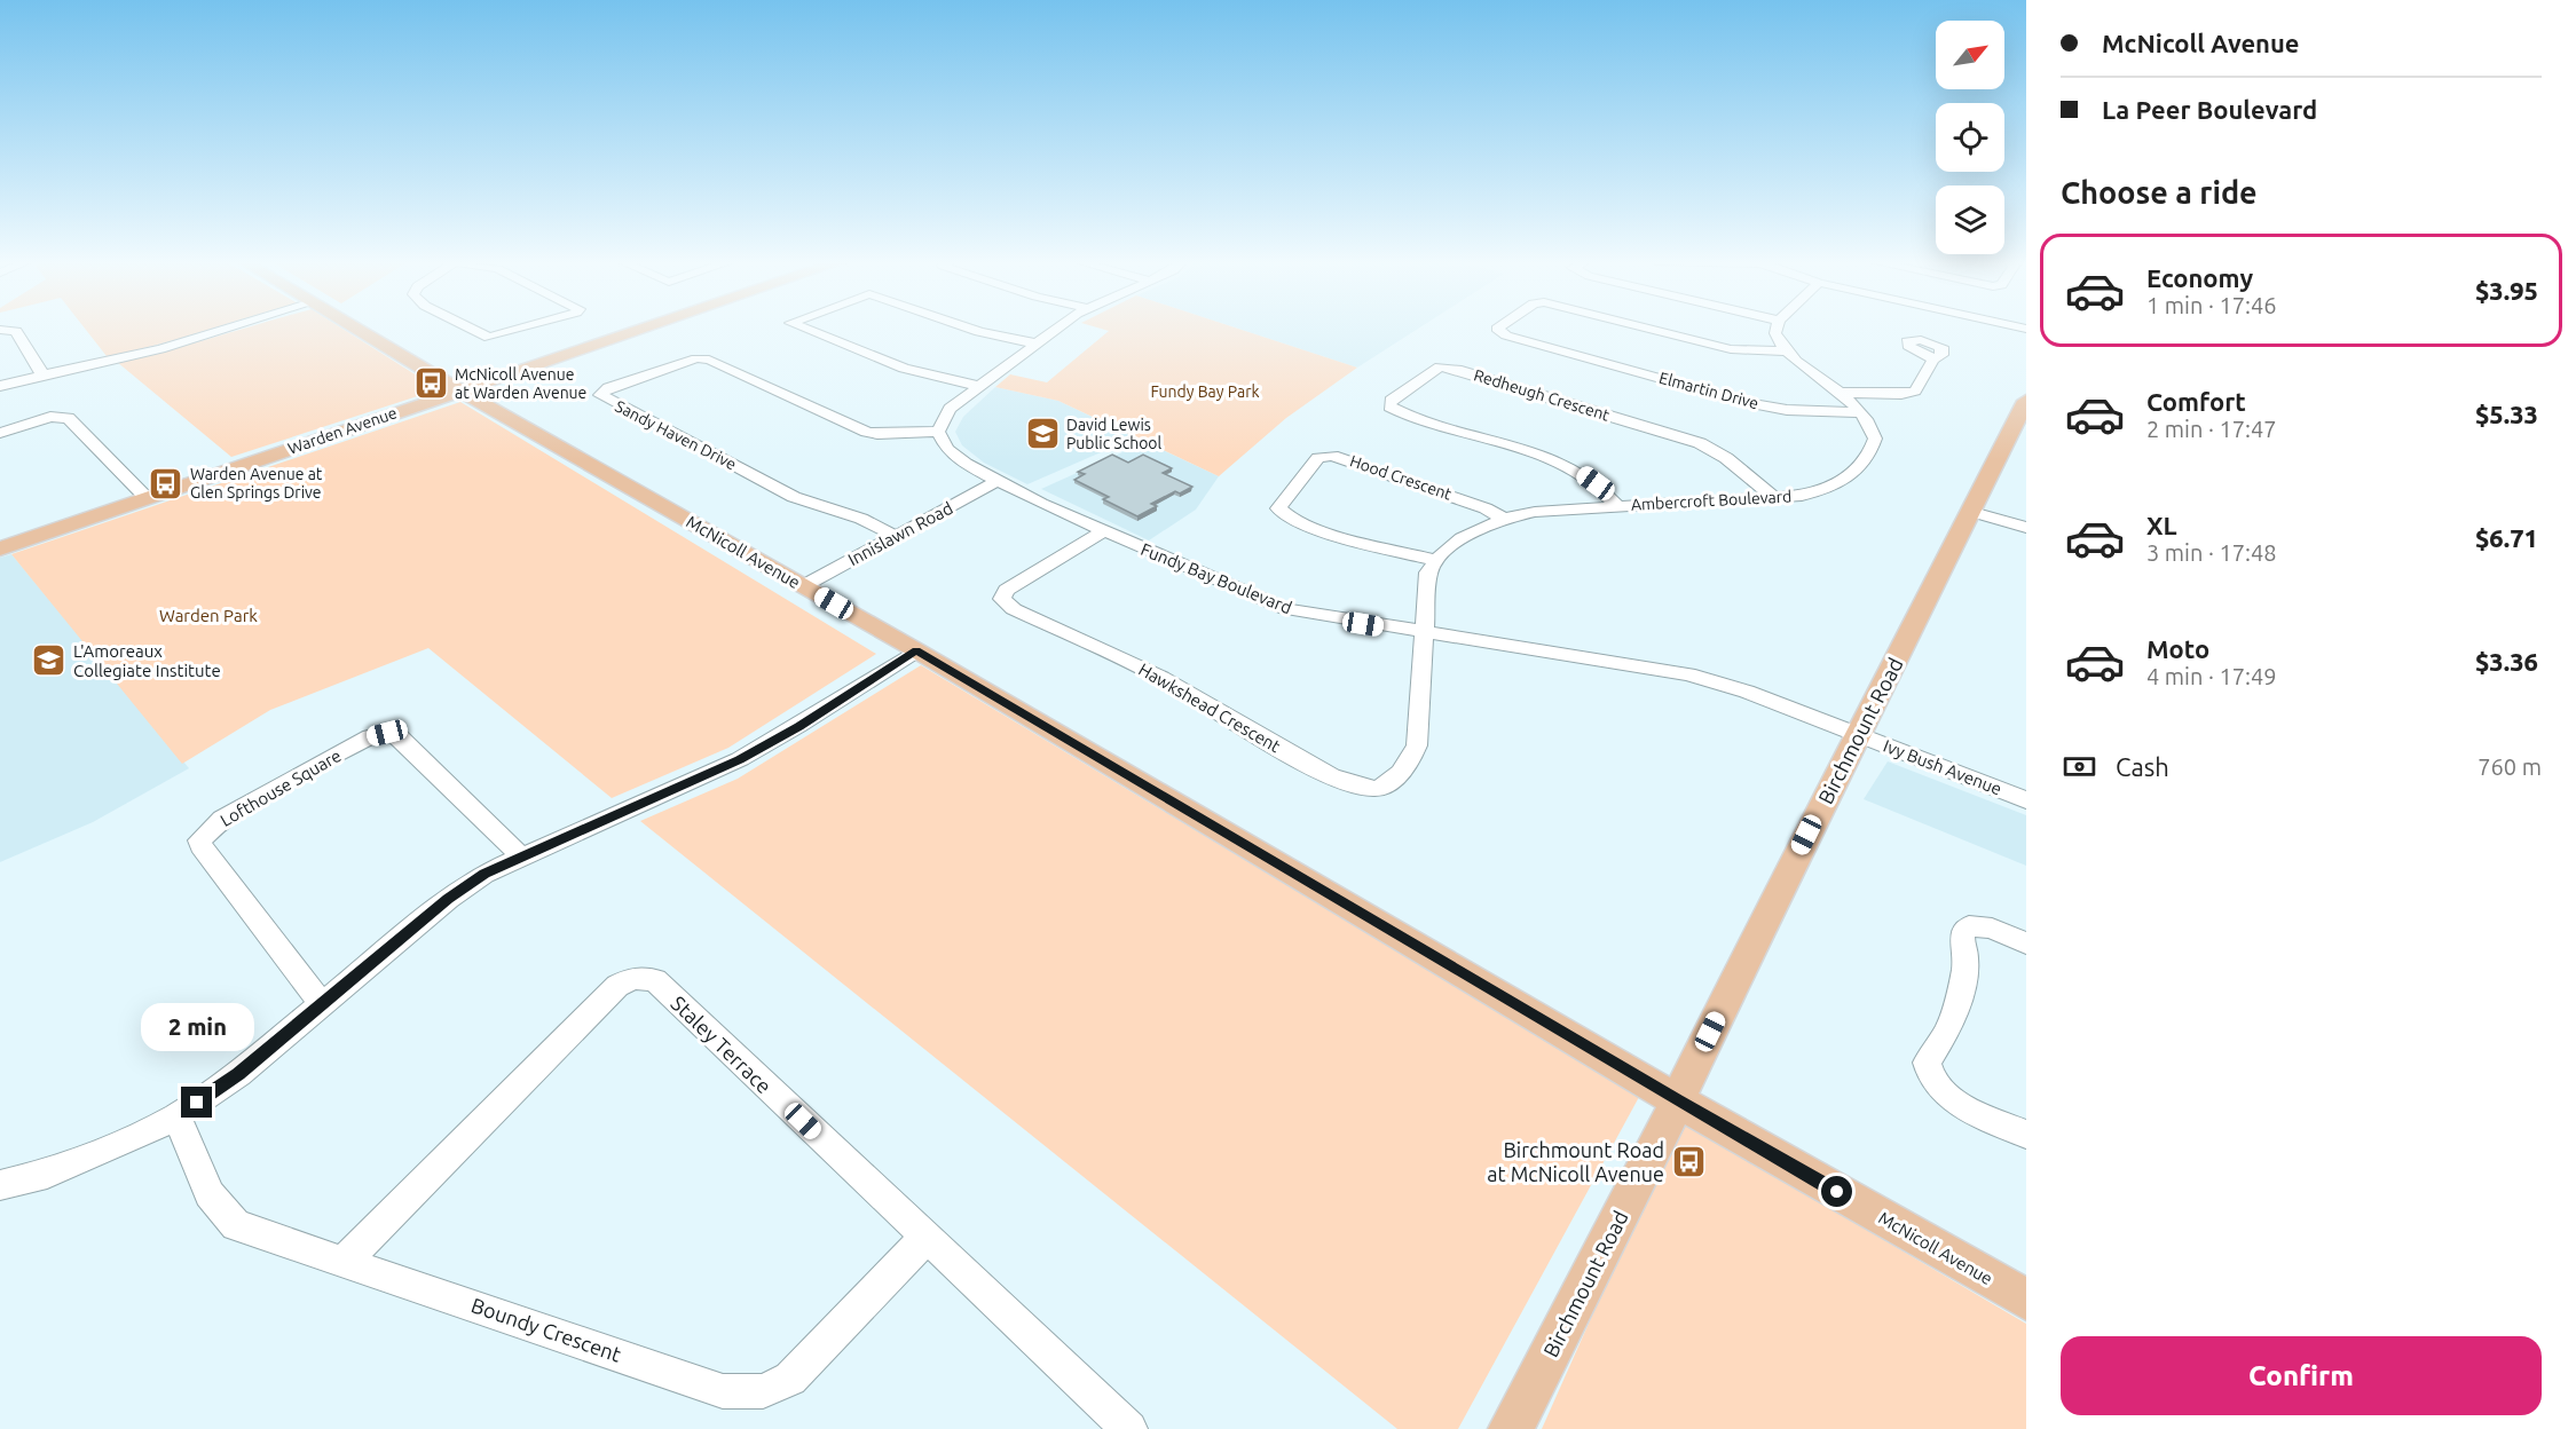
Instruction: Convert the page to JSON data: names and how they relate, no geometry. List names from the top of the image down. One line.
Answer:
{"streets":{"main road":["Warden Avenue","McNicoll Avenue","Birchmount Road"],"street":["Elmartin Drive","Redheugh Crescent","Sandy Haven Drive","Hood Crescent","Ambercroft Boulevard","Innislawn Road","Fundy Bay Boulevard","Hawkshead Crescent","Ivy Bush Avenue","Lofthouse Square","Staley Terrace","Boundy Crescent"]},"crossings":[["Elmartin Drive","Ambercroft Boulevard"],["Redheugh Crescent","Ambercroft Boulevard"],["Warden Avenue","McNicoll Avenue"],["Sandy Haven Drive","Innislawn Road"],["Sandy Haven Drive","Fundy Bay Boulevard"],["Hood Crescent","Ambercroft Boulevard"],["Innislawn Road","McNicoll Avenue"],["Innislawn Road","Fundy Bay Boulevard"],["McNicoll Avenue","Birchmount Road"],["Fundy Bay Boulevard","Hawkshead Crescent"],["Fundy Bay Boulevard","Birchmount Road"],["Fundy Bay Boulevard","Ivy Bush Avenue"],["Birchmount Road","Ivy Bush Avenue"],["Staley Terrace","Boundy Crescent"]],"parks":["Fundy Bay Park","Warden Park"],"places":{"bus stop":["McNicoll Avenue at Warden Avenue","Warden Avenue at Glen Springs Drive","Birchmount Road at McNicoll Avenue"],"school or university":["David Lewis Public School","L'Amoreaux Collegiate Institute"]},"north":"top right","page":{"banner":["McNicoll Avenue","La Peer Boulevard"],"heading":"Choose a ride","list":[{"name":"Economy","note":"1 min · 17:46","value":"$3.95"},{"name":"Comfort","note":"2 min · 17:47","value":"$5.33"},{"name":"XL","note":"3 min · 17:48","value":"$6.71"},{"name":"Moto","note":"4 min · 17:49","value":"$3.36"}],"pay":["Cash","760 m"],"bubble":"2 min","buttons":"Confirm"}}
